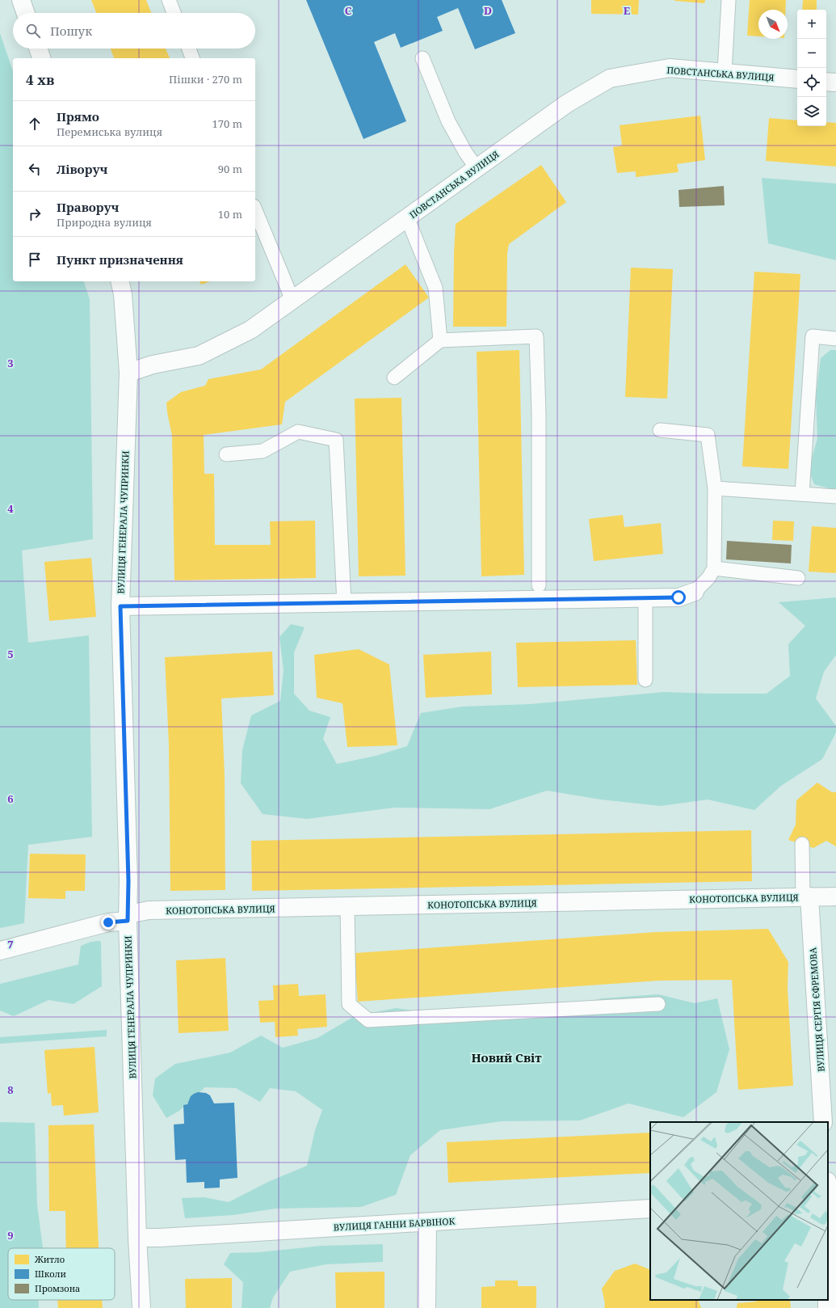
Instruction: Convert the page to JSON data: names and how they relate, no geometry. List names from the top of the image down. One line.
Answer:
{"streets":{"street":["ПОВСТАНСЬКА ВУЛИЦЯ","ВУЛИЦЯ ГЕНЕРАЛА ЧУПРИНКИ","КОНОТОПСЬКА ВУЛИЦЯ","ВУЛИЦЯ СЕРГІЯ ЄФРЕМОВА","ВУЛИЦЯ ГАННИ БАРВІНОК"]},"crossings":[["ПОВСТАНСЬКА ВУЛИЦЯ","ВУЛИЦЯ ГЕНЕРАЛА ЧУПРИНКИ"],["ВУЛИЦЯ ГЕНЕРАЛА ЧУПРИНКИ","КОНОТОПСЬКА ВУЛИЦЯ"],["ВУЛИЦЯ ГЕНЕРАЛА ЧУПРИНКИ","ВУЛИЦЯ ГАННИ БАРВІНОК"],["КОНОТОПСЬКА ВУЛИЦЯ","ВУЛИЦЯ СЕРГІЯ ЄФРЕМОВА"]],"districts":["Новий Світ"],"legend":["Житло","Школи","Промзона"],"north":"bottom right","page":{"map_buttons":["+","−"],"search":"Пошук","heading":["4 хв","Пішки · 270 m"],"list":[["Прямо","Перемиська вулиця","170 m"],["Ліворуч","90 m"],["Праворуч","Природна вулиця","10 m"],"Пункт призначення"]},"grid":{"columns":["C","D","E"],"rows":["3","4","5","6","7","8","9"]}}
